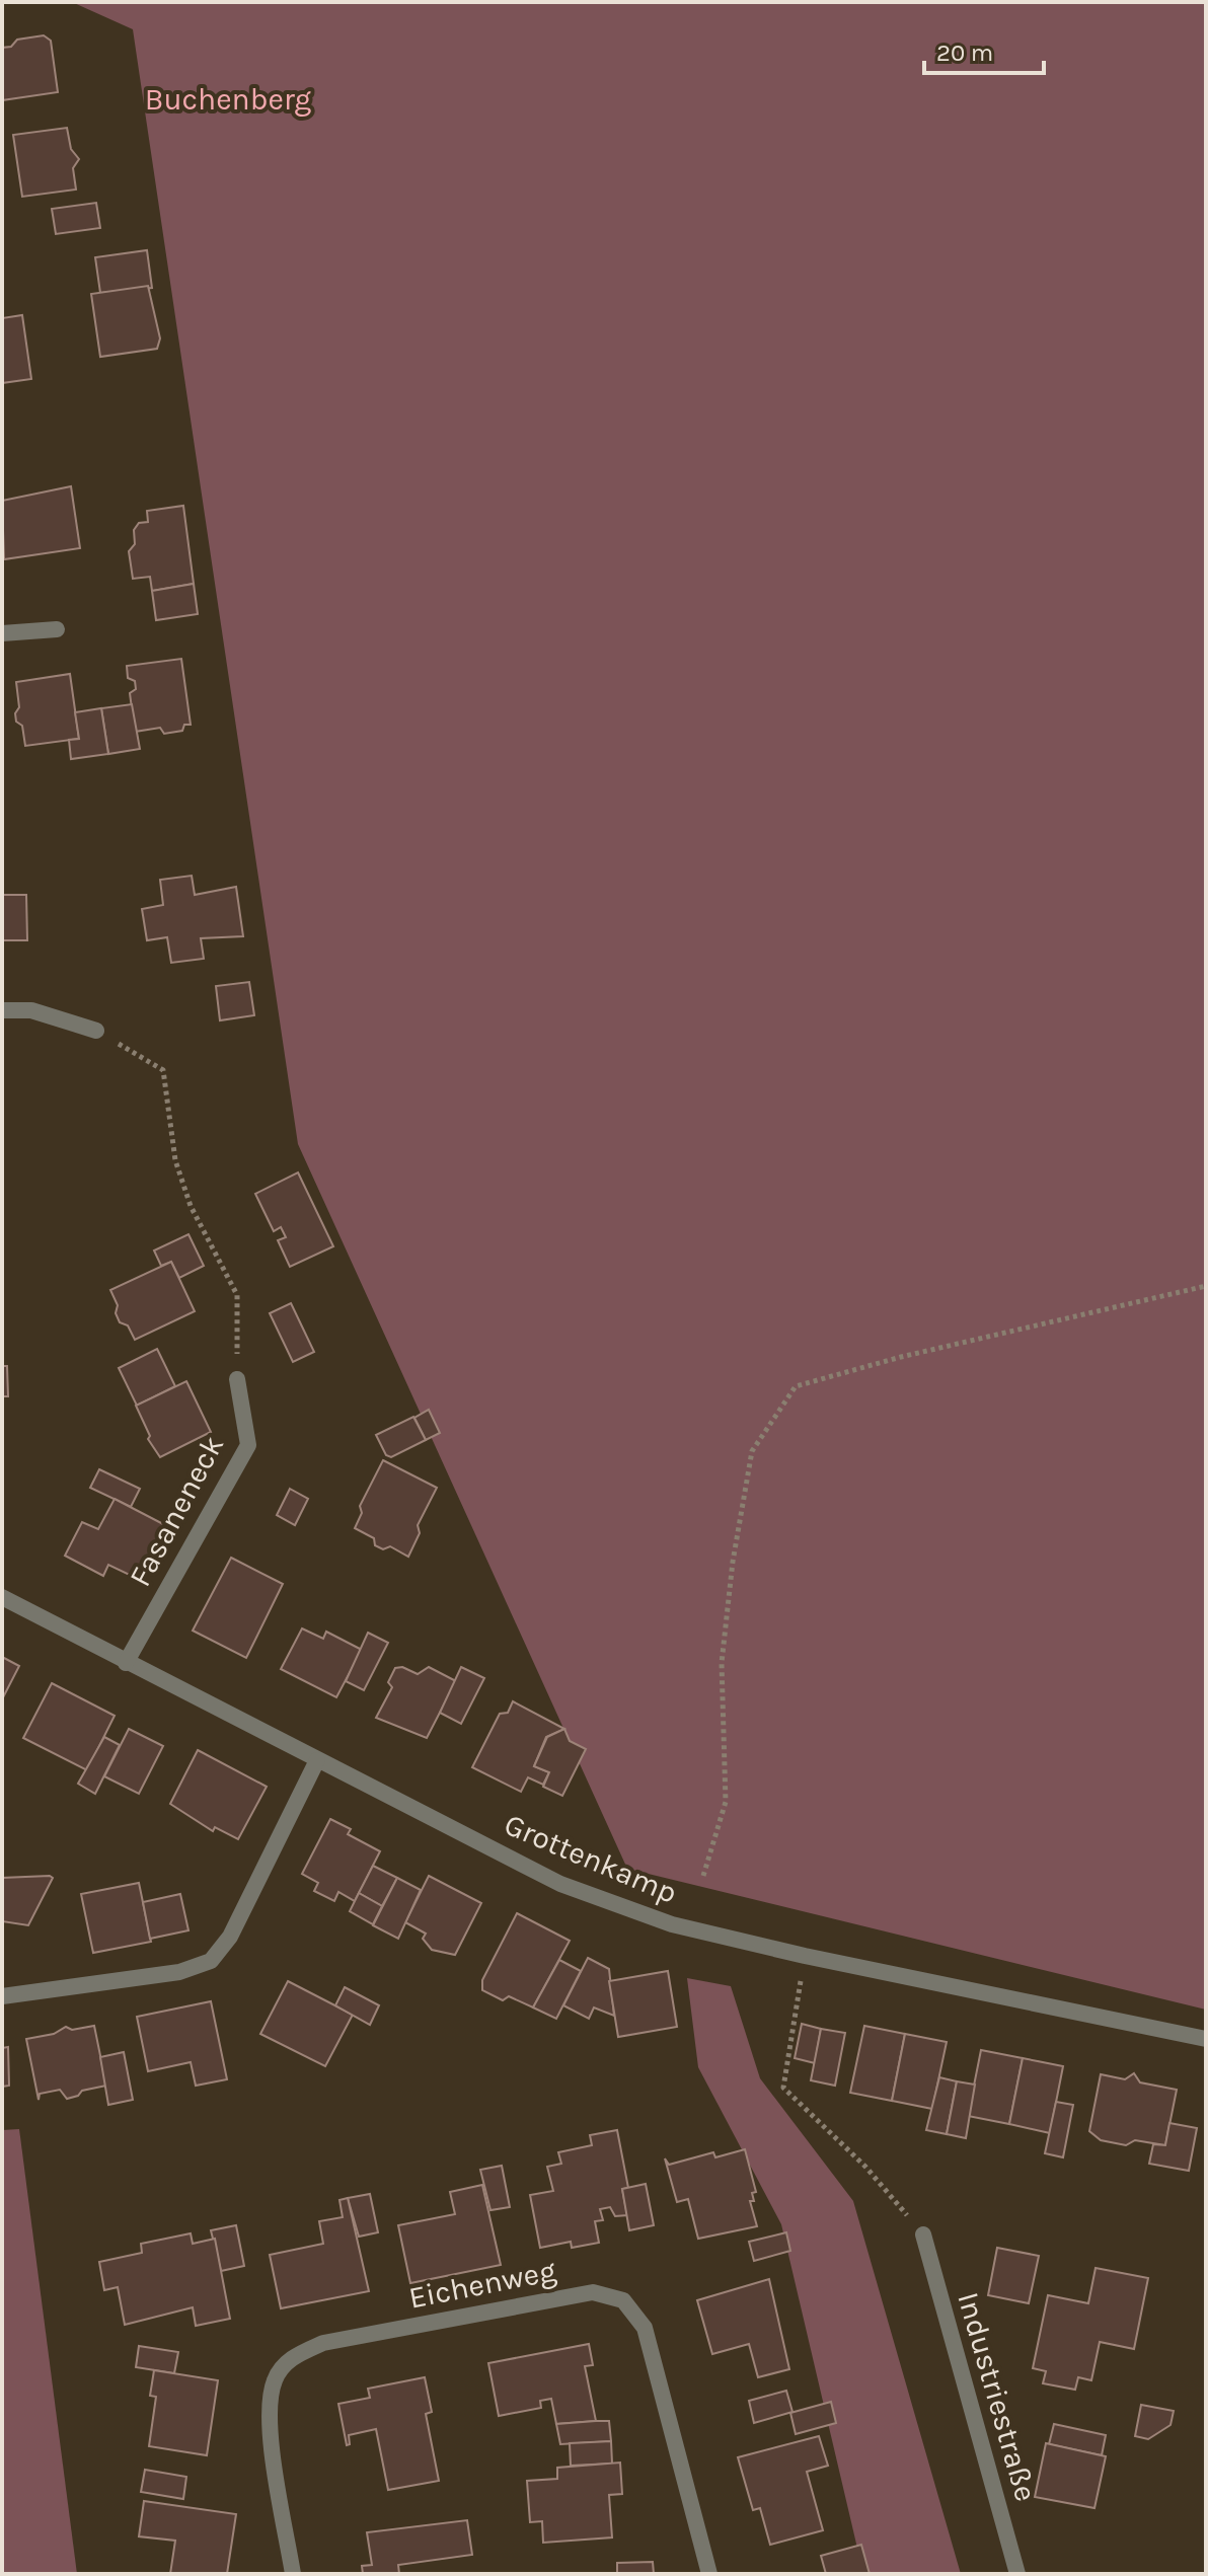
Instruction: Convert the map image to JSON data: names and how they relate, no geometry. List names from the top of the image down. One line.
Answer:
{"streets":{"street":["Fasaneneck","Grottenkamp","Eichenweg","Industriestraße"]},"crossings":[["Fasaneneck","Grottenkamp"]],"parks":["Buchenberg"],"scale_bar":"20 m"}
